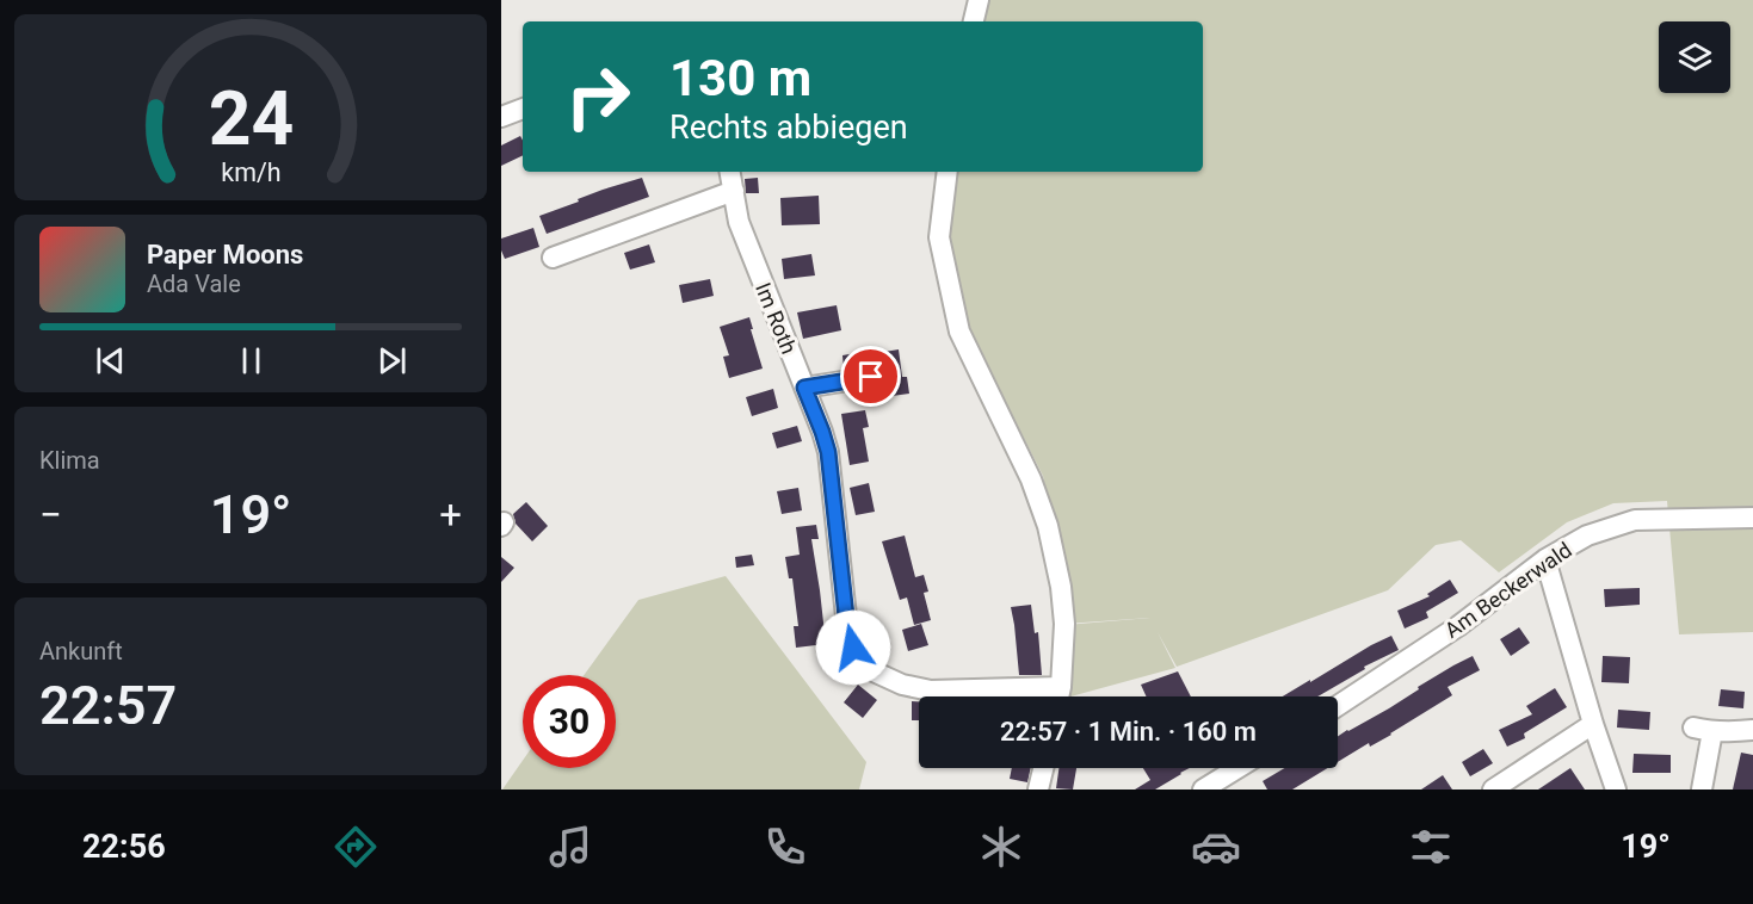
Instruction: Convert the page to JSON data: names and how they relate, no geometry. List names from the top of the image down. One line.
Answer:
{"streets":{"street":["Im Roth","Am Beckerwald"]},"page":{"turn":["130 m","Rechts abbiegen"],"song":["Paper Moons","Ada Vale"],"tile":["Klima",["Ankunft","22:57"]],"heat":["−","19°","+"],"limit":"30","trip":"22:57 · 1 Min. · 160 m","tabs":["22:56","19°"],"gauge":["24","km/h"]}}
